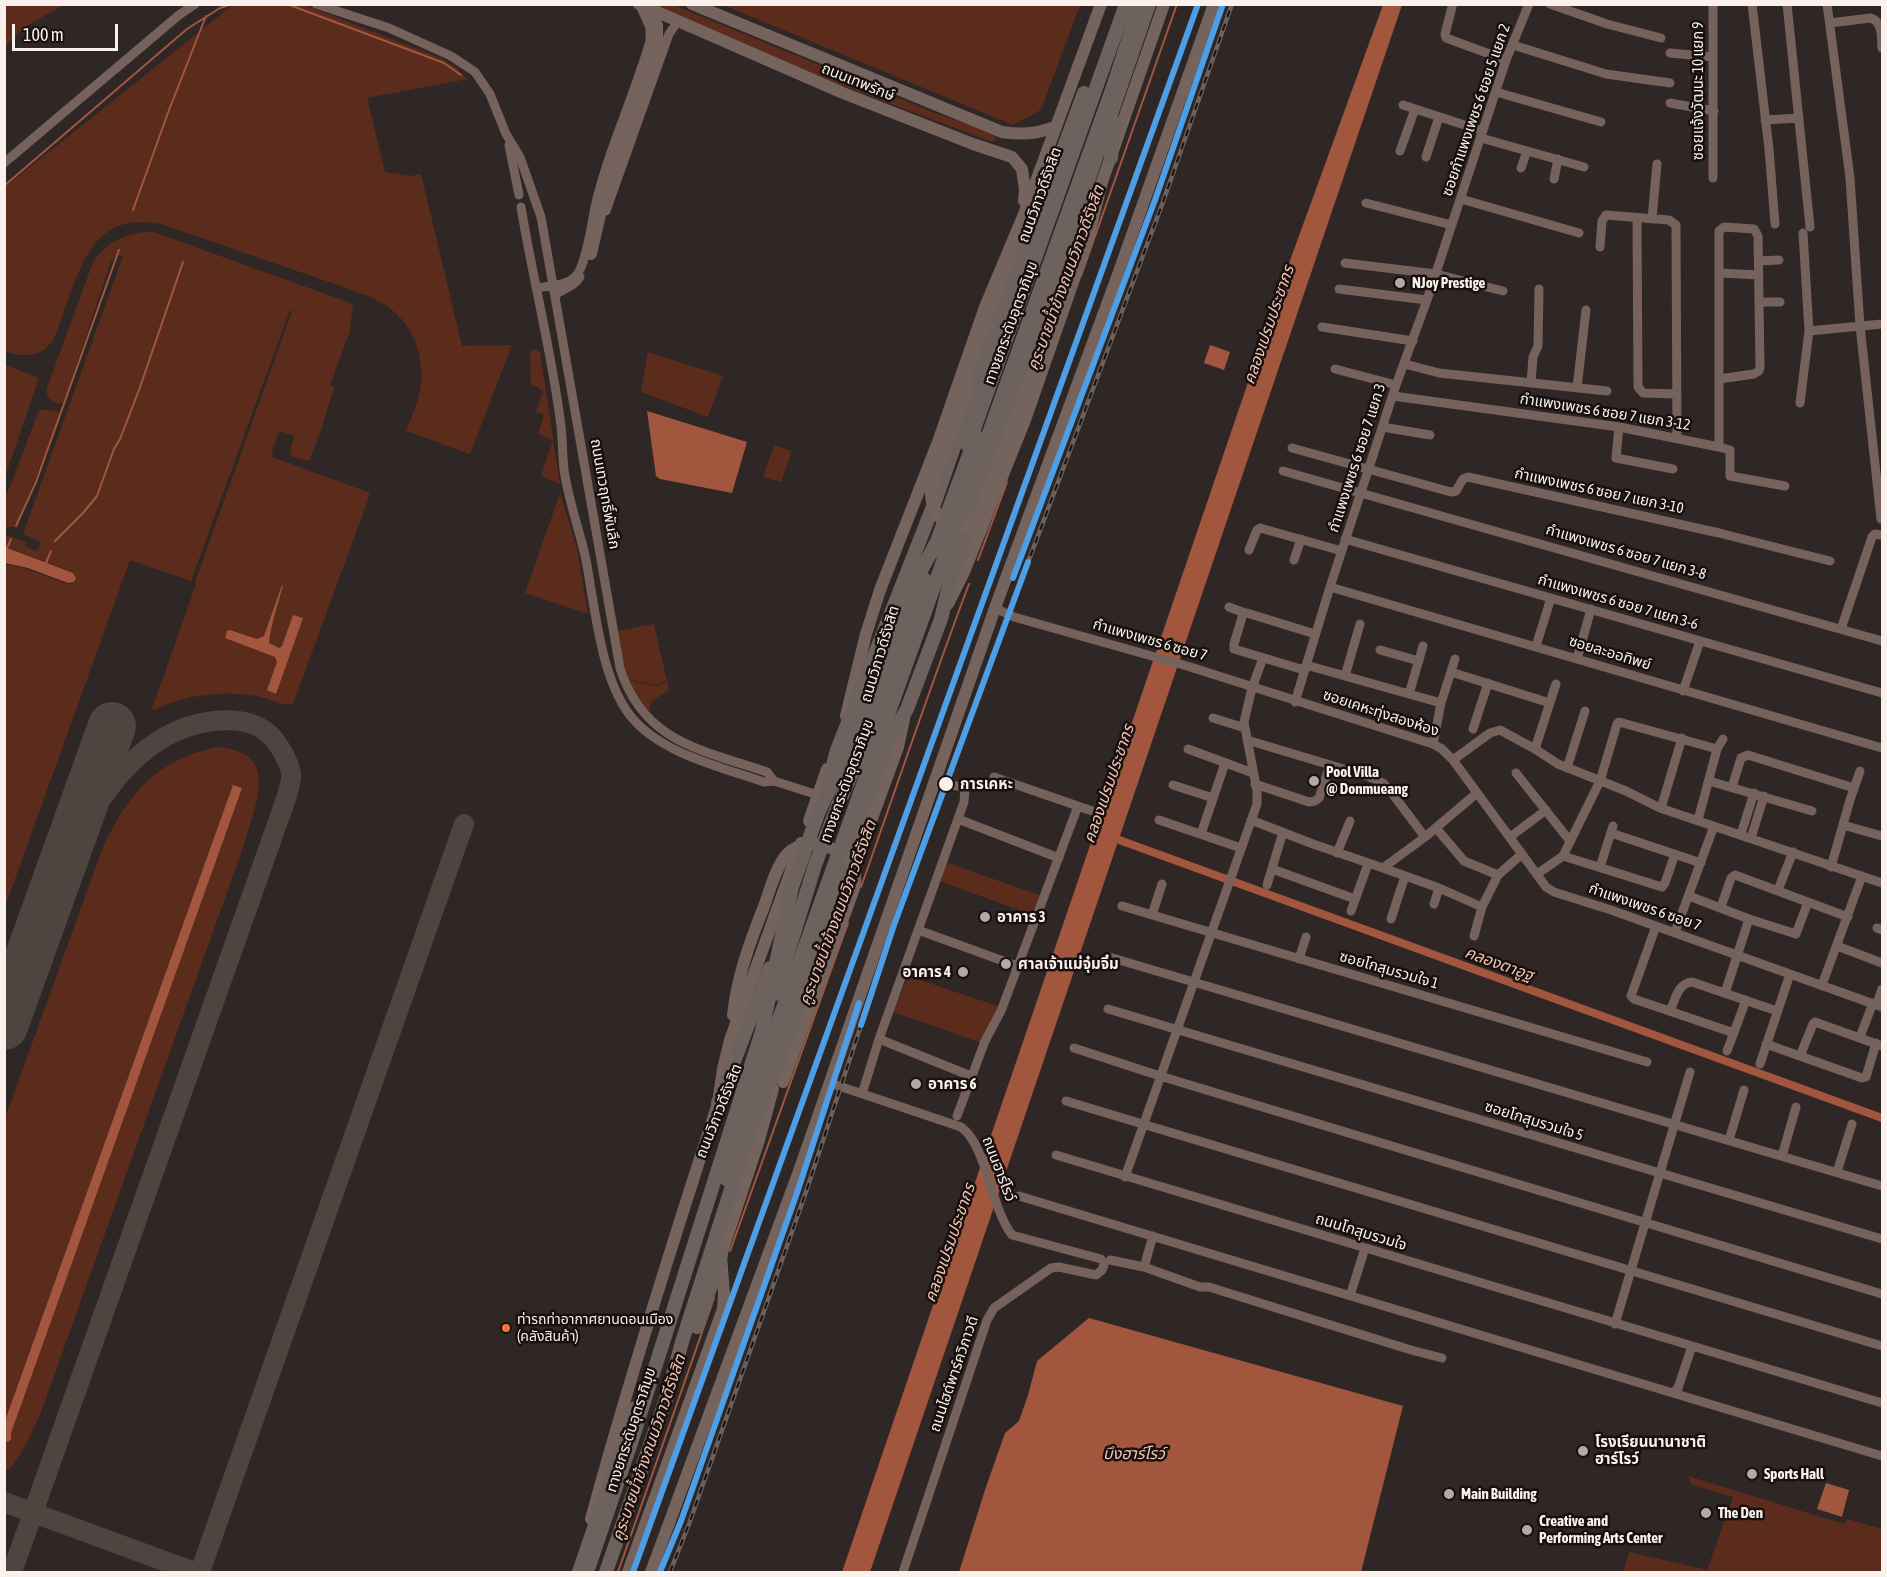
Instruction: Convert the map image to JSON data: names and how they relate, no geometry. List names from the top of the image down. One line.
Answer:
{"streets":{"highway":["ถนนวิภาวดีรังสิต","ทางยกระดับอุตราภิมุข"],"main road":["ถนนเทพรักษ์"],"street":["ซอยแจ้งวัฒนะ 10 แยก 9","ซอยกำแพงเพชร 6 ซอย 5 แยก 2","กำแพงเพชร 6 ซอย 7 แยก 3-12","กำแพงเพชร 6 ซอย 7 แยก 3","กำแพงเพชร 6 ซอย 7 แยก 3-10","ถนนเทวฤทธิ์พันลึก","กำแพงเพชร 6 ซอย 7 แยก 3-8","กำแพงเพชร 6 ซอย 7 แยก 3-6","กำแพงเพชร 6 ซอย 7","ซอยละออทิพย์","ซอยเคหะทุ่งสองห้อง","ซอยโกสุมรวมใจ 1","ซอยโกสุมรวมใจ 5","ถนนฮาร์โรว์","ถนนโกสุมรวมใจ","ถนนไฮด์พาร์ควิภาวดี"]},"crossings":[["ถนนเทพรักษ์","ถนนวิภาวดีรังสิต"],["ซอยกำแพงเพชร 6 ซอย 5 แยก 2","กำแพงเพชร 6 ซอย 7 แยก 3"],["ถนนวิภาวดีรังสิต","ทางยกระดับอุตราภิมุข"],["ถนนวิภาวดีรังสิต","ถนนเทวฤทธิ์พันลึก"],["กำแพงเพชร 6 ซอย 7 แยก 3-12","กำแพงเพชร 6 ซอย 7 แยก 3"],["กำแพงเพชร 6 ซอย 7 แยก 3","กำแพงเพชร 6 ซอย 7 แยก 3-10"],["กำแพงเพชร 6 ซอย 7 แยก 3","กำแพงเพชร 6 ซอย 7 แยก 3-8"],["กำแพงเพชร 6 ซอย 7 แยก 3","กำแพงเพชร 6 ซอย 7 แยก 3-6"],["กำแพงเพชร 6 ซอย 7 แยก 3","กำแพงเพชร 6 ซอย 7"],["กำแพงเพชร 6 ซอย 7 แยก 3","ซอยละออทิพย์"],["กำแพงเพชร 6 ซอย 7 แยก 3","ซอยเคหะทุ่งสองห้อง"],["กำแพงเพชร 6 ซอย 7","ซอยเคหะทุ่งสองห้อง"],["ถนนฮาร์โรว์","ถนนไฮด์พาร์ควิภาวดี"]],"water":["คูระบายน้ำข้างถนนวิภาวดีรังสิต","คลองเปรมประชากร","คลองตาอูฐ","บึงฮาร์โรว์"],"places":["NJoy Prestige","Pool Villa @ Donmueang","การเคหะ","อาคาร 3","ศาลเจ้าแม่จุ๋มจิ๋ม","อาคาร 4","อาคาร 6","ท่ารถท่าอากาศยานดอนเมือง (คลังสินค้า)","โรงเรียนนานาชาติ ฮาร์โรว์","Sports Hall","Main Building","The Den","Creative and Performing Arts Center"],"scale_bar":"100 m"}
